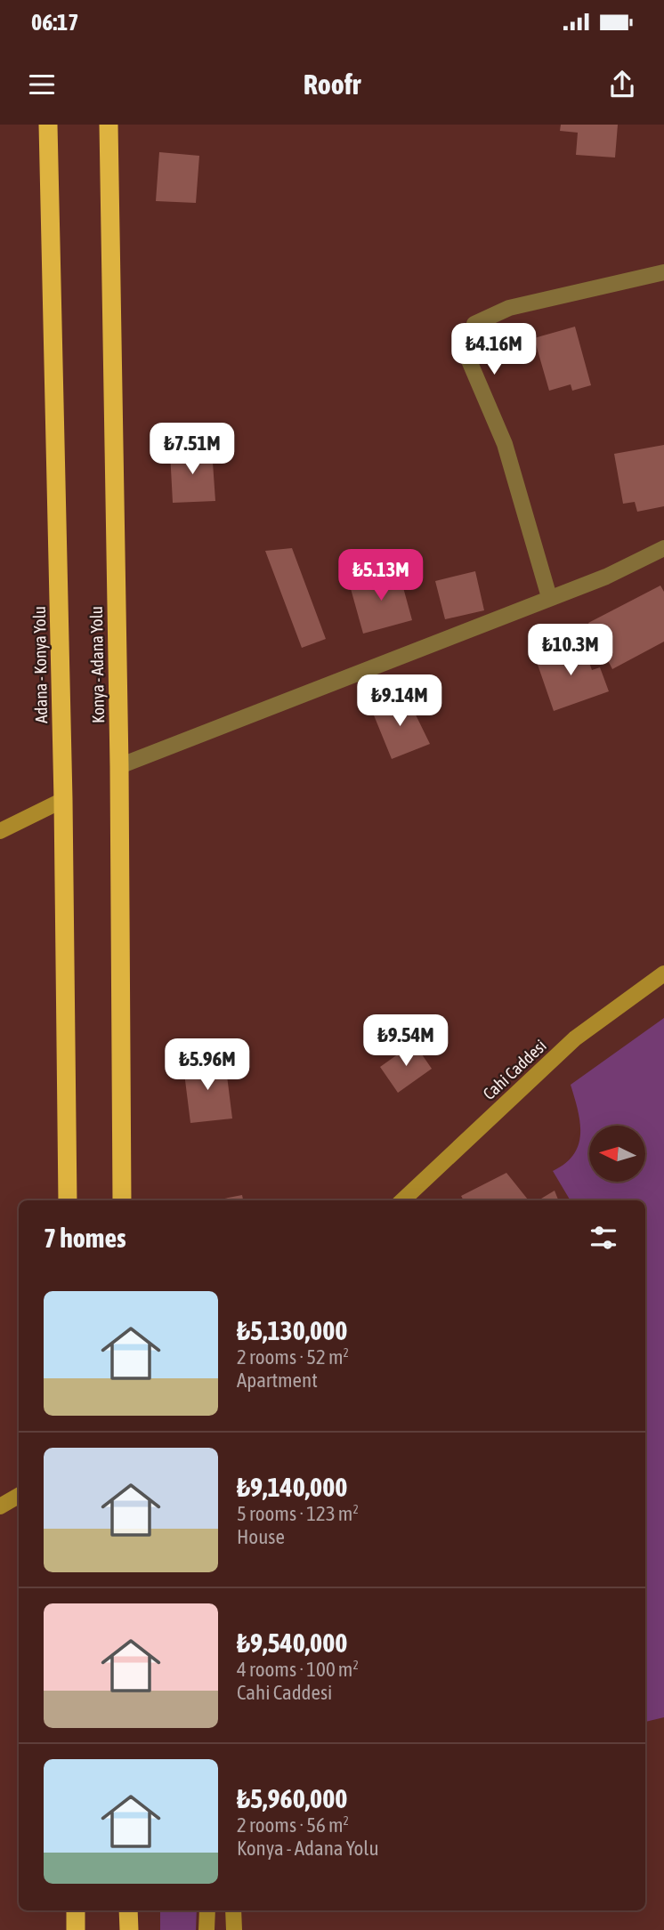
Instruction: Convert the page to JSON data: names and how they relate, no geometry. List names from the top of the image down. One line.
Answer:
{"streets":{"highway":["Adana - Konya Yolu","Konya - Adana Yolu"],"main road":["Cahi Caddesi"]},"north":"left","page":{"status":"06:17","header":"Roofr","price":["₺4.16M","₺7.51M","₺5.13M","₺10.3M","₺9.14M","₺9.54M","₺5.96M"],"heading":"7 homes","list":[{"name":"₺5,130,000","note":"2 rooms · 52 m² · Apartment"},{"name":"₺9,140,000","note":"5 rooms · 123 m² · House"},{"name":"₺9,540,000","note":"4 rooms · 100 m² · Cahi Caddesi"},{"name":"₺5,960,000","note":"2 rooms · 56 m² · Konya - Adana Yolu"}]}}
